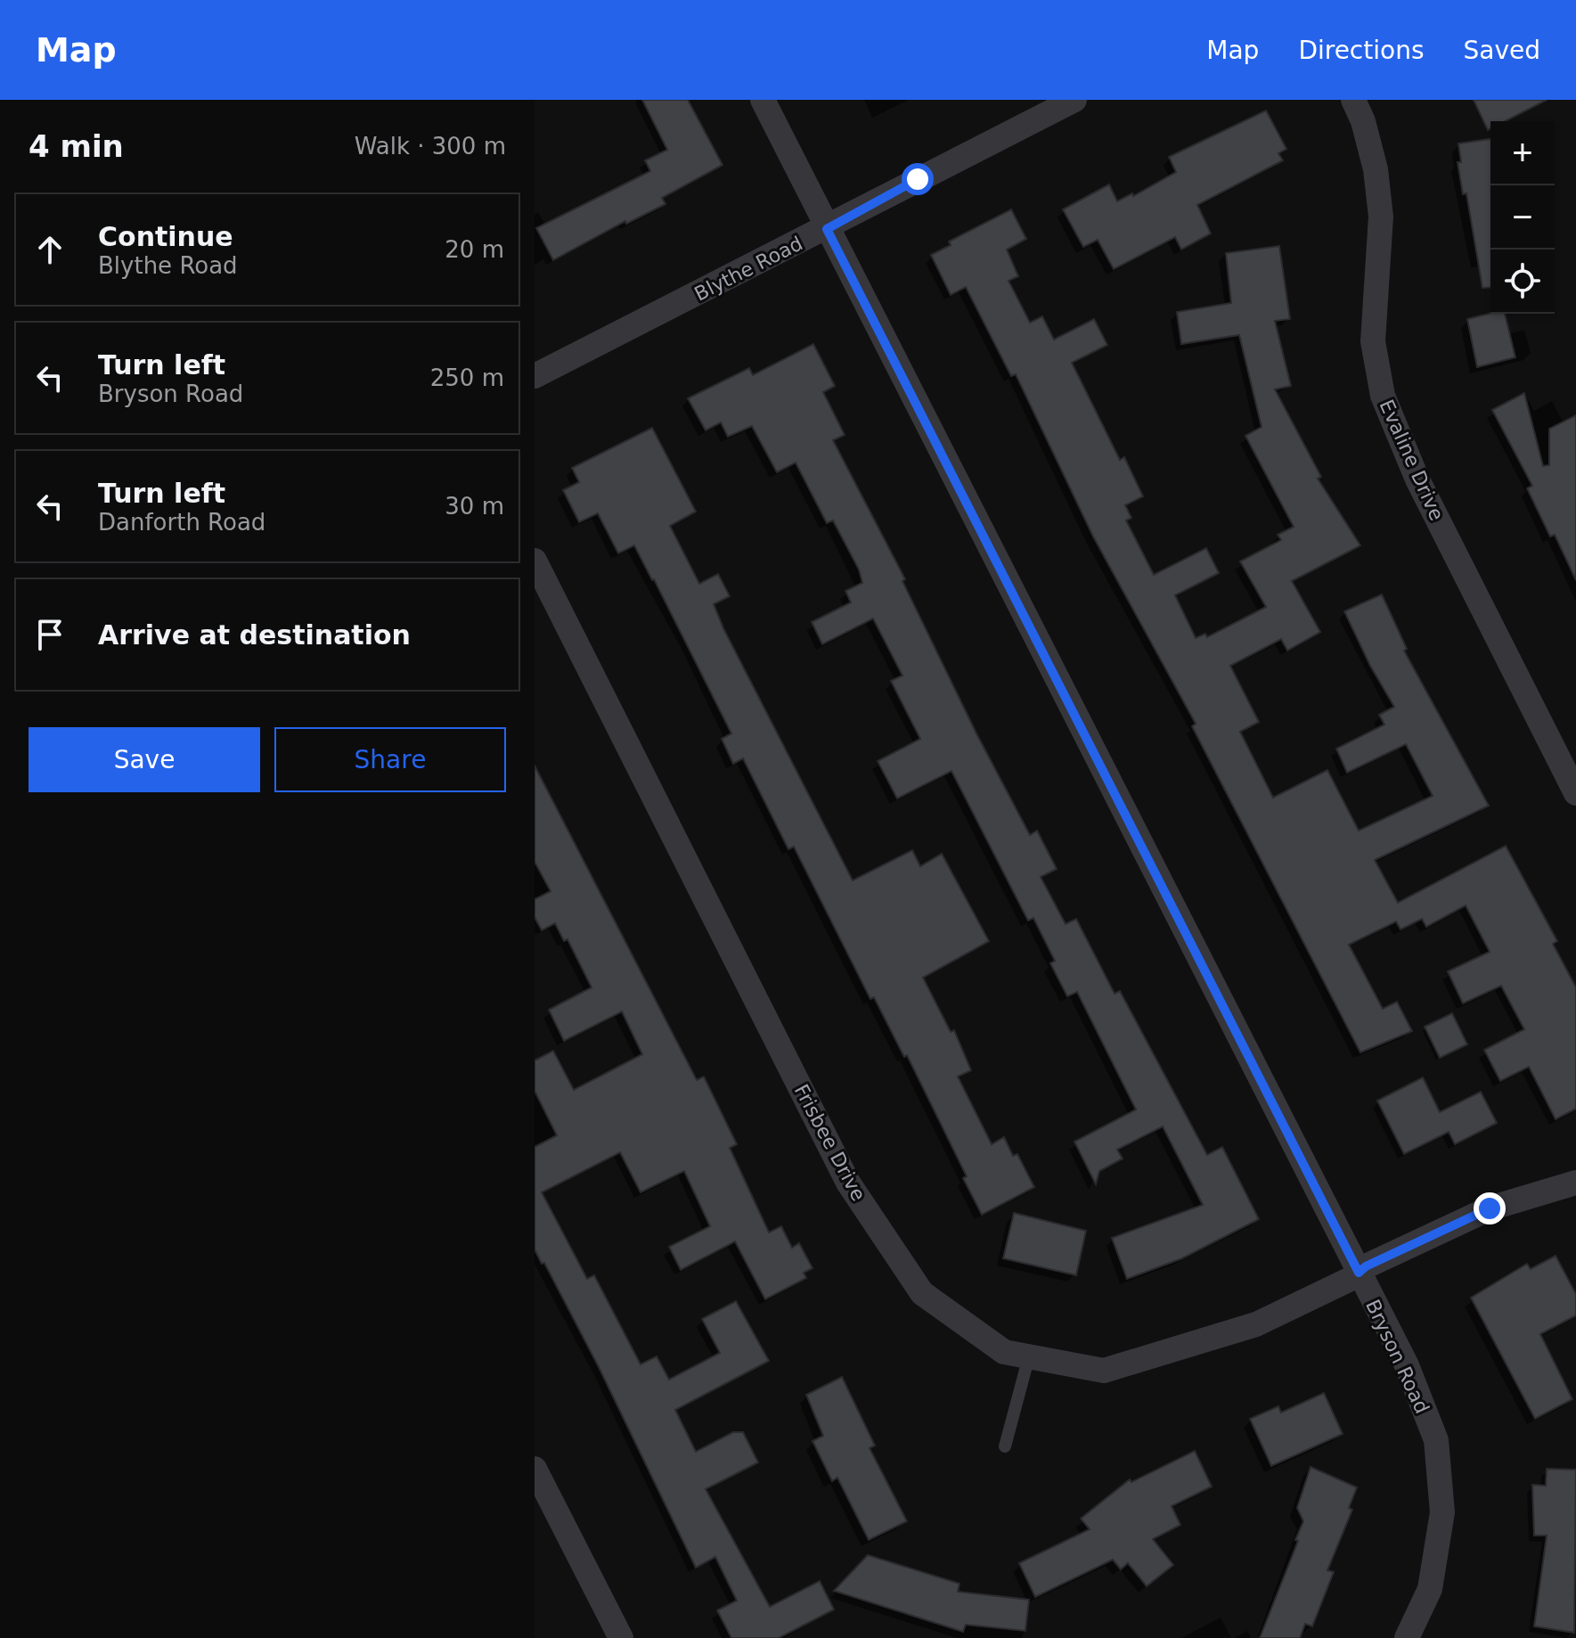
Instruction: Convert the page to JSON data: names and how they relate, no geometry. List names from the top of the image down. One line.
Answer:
{"streets":{"street":["Blythe Road","Evaline Drive","Frisbee Drive","Bryson Road"]},"crossings":[["Blythe Road","Bryson Road"],["Frisbee Drive","Bryson Road"]],"page":{"header":"Map","nav":["Map","Directions","Saved"],"heading":["4 min","Walk · 300 m"],"map_buttons":["+","−"],"list":[["Continue","Blythe Road","20 m"],["Turn left","Bryson Road","250 m"],["Turn left","Danforth Road","30 m"],"Arrive at destination"],"buttons":["Save","Share"]}}
